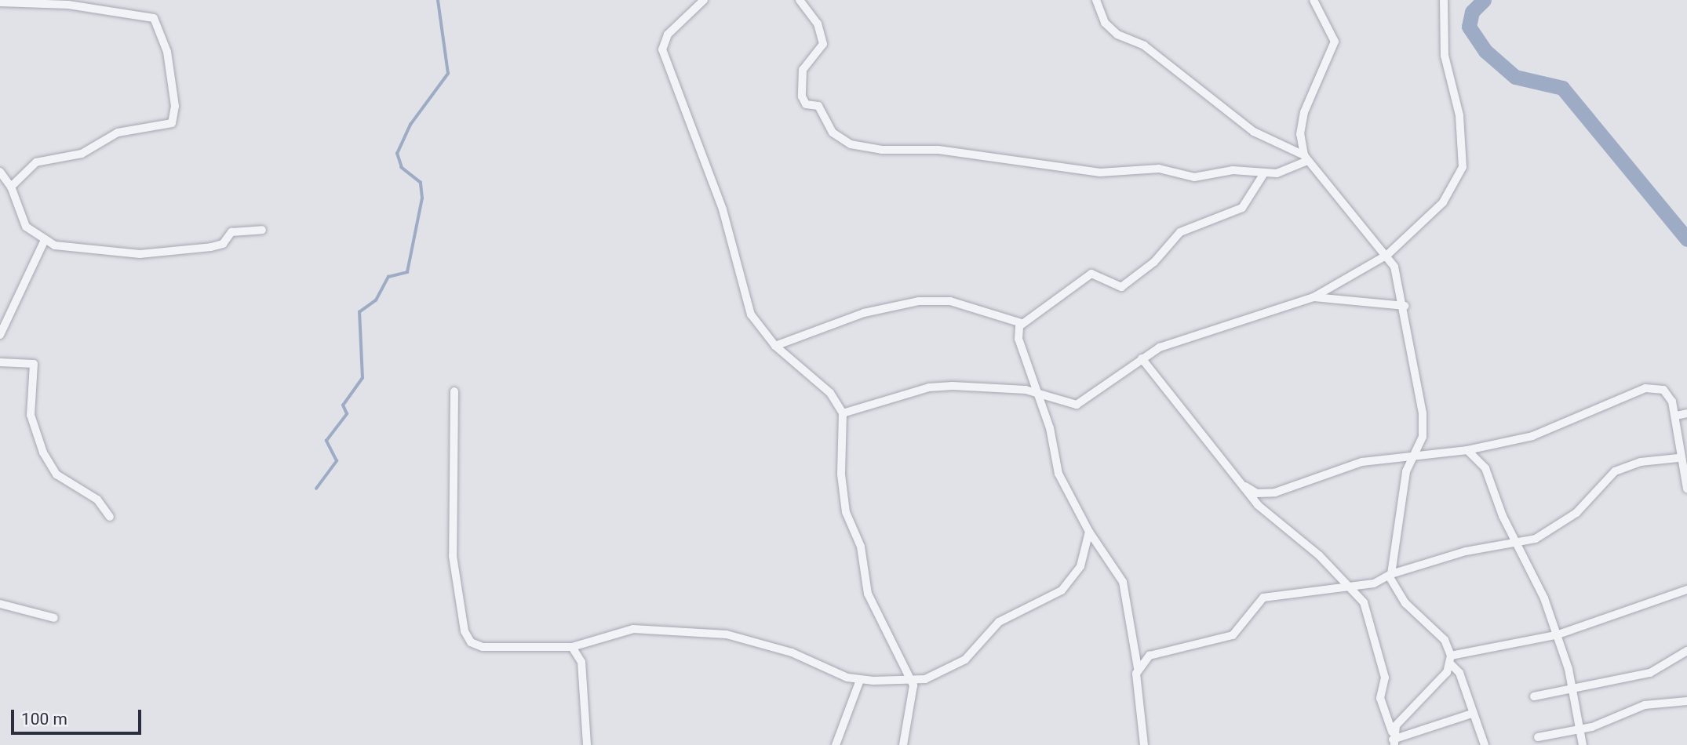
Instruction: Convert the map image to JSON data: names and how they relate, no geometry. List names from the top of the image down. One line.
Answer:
{"scale_bar":"100 m"}
